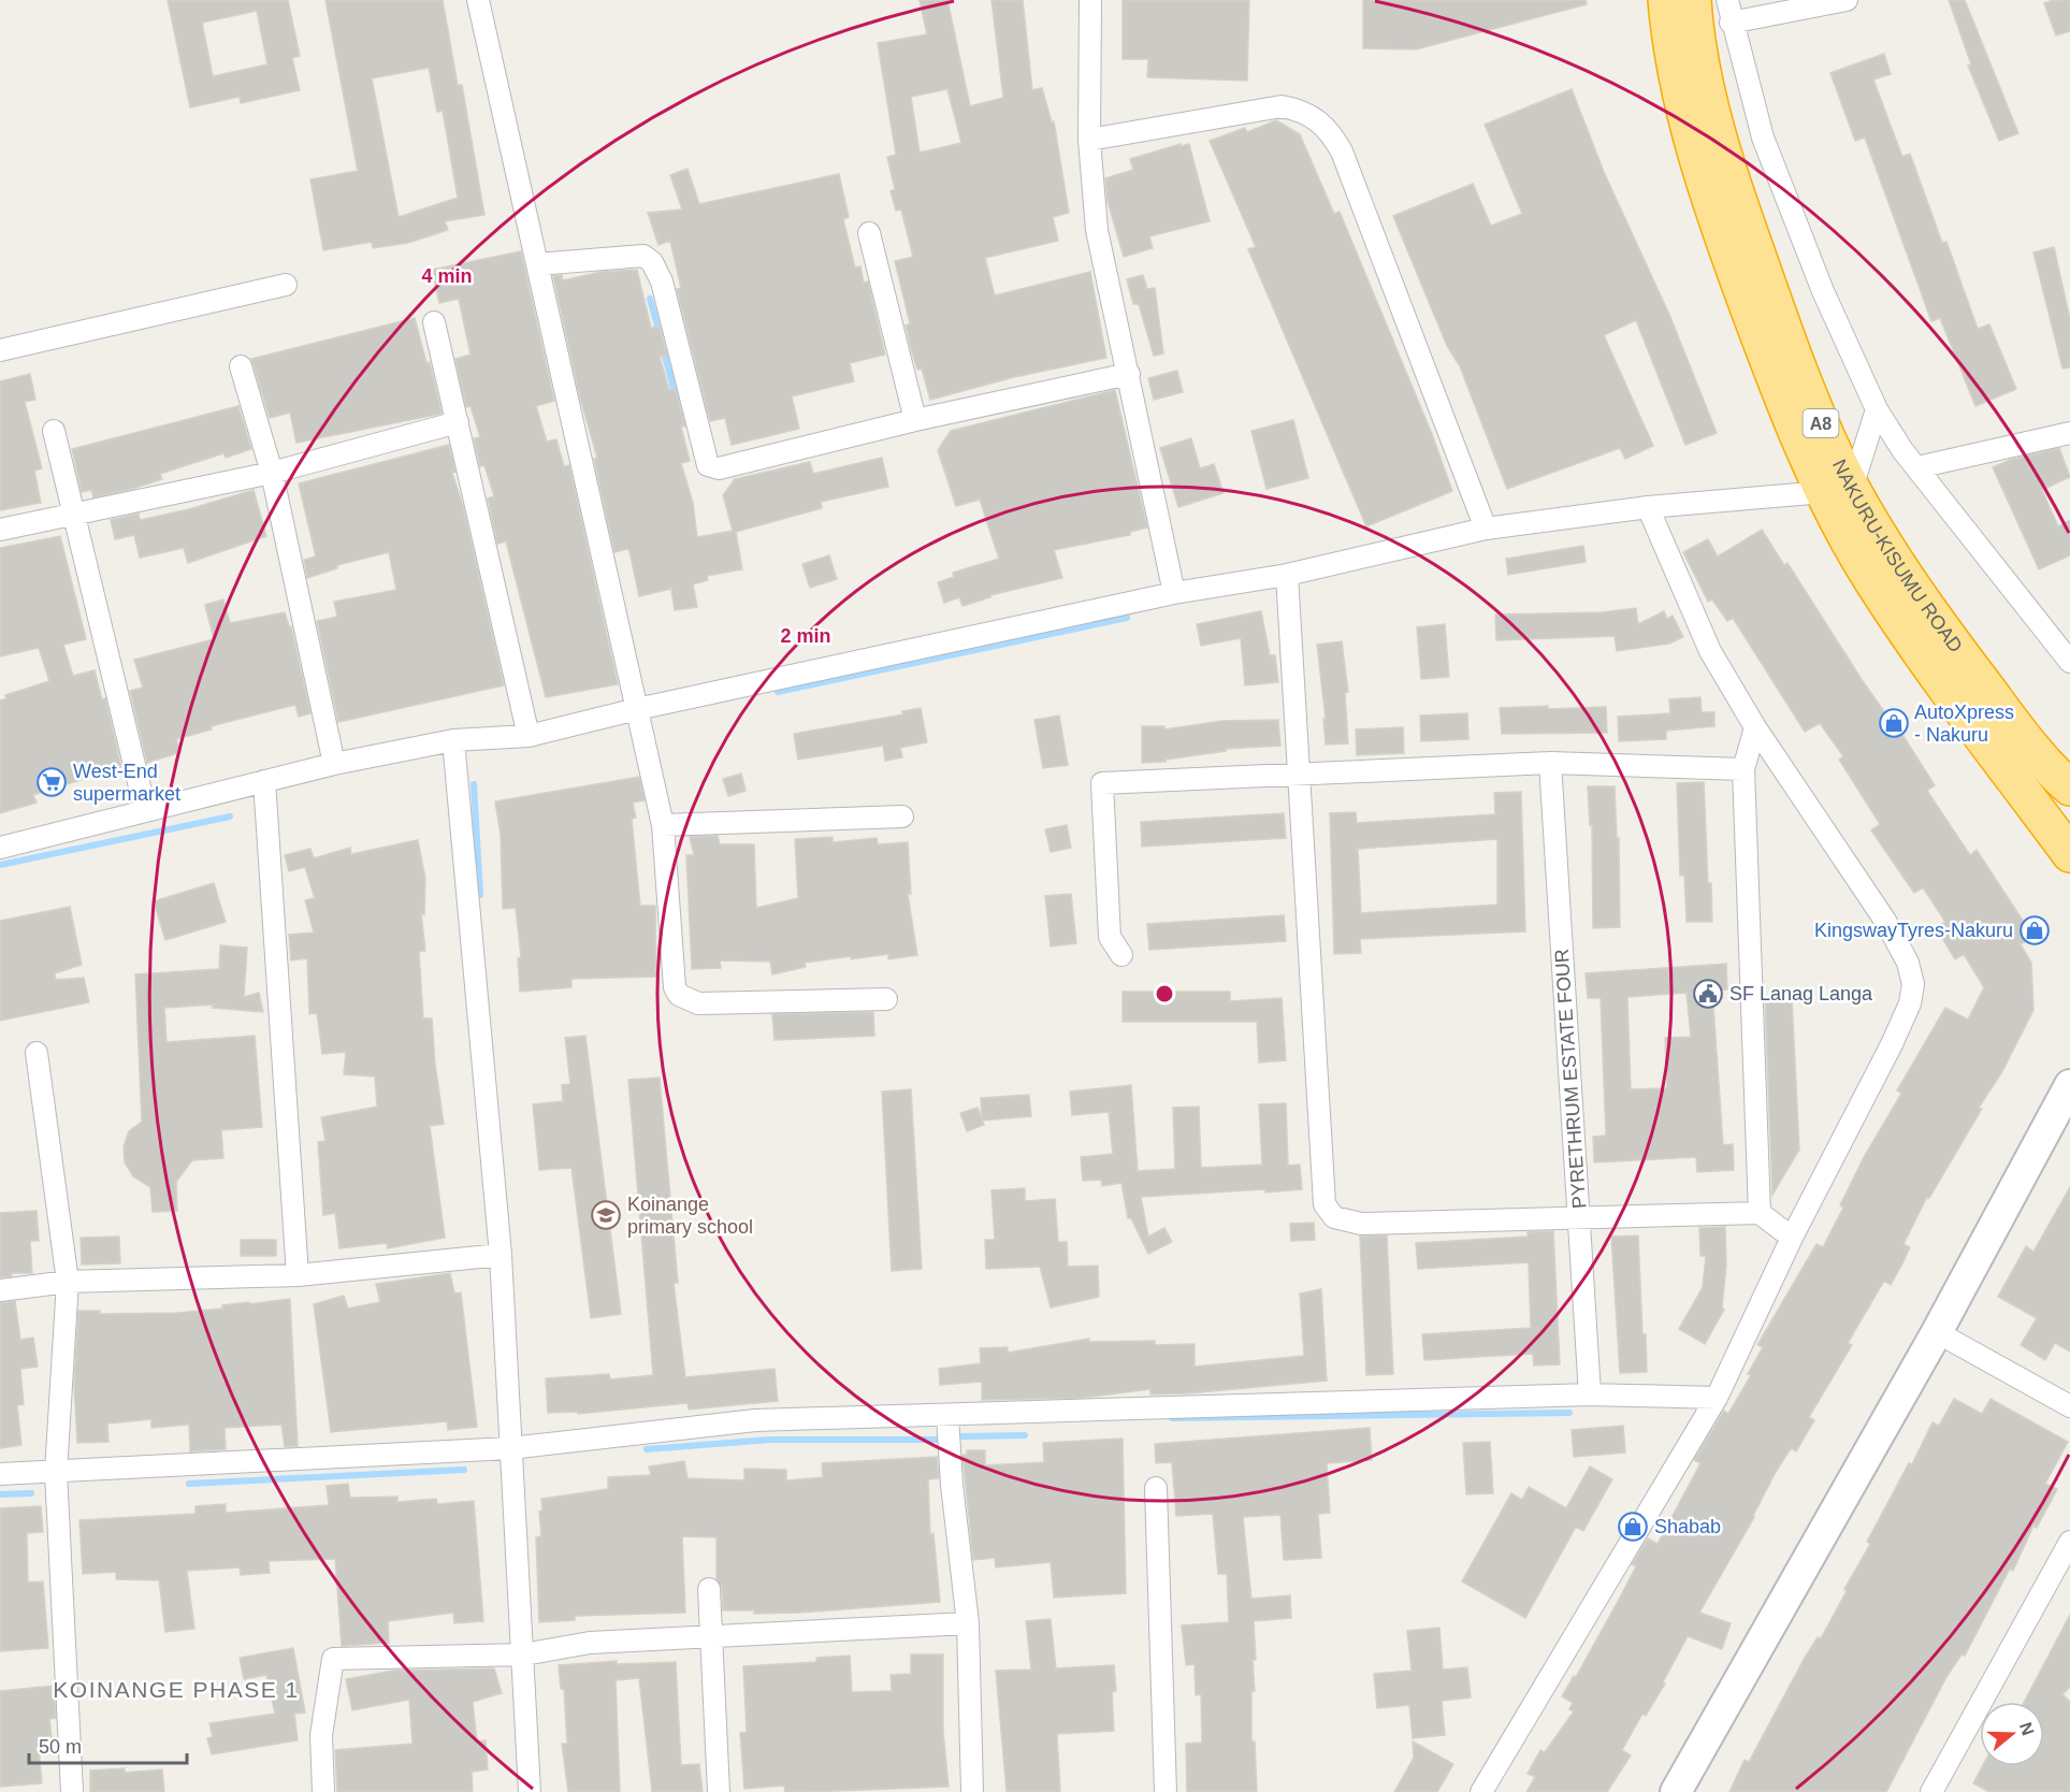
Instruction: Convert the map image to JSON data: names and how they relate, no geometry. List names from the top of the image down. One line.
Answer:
{"streets":{"highway":["A8","NAKURU-KISUMU ROAD"],"street":["PYRETHRUM ESTATE FOUR"]},"districts":["KOINANGE PHASE 1"],"places":{"shop":["AutoXpress - Nakuru","KingswayTyres-Nakuru","Shabab"],"supermarket":["West-End supermarket"],"public building":["SF Lanag Langa"],"school or university":["Koinange primary school"]},"scale_bar":"50 m","north":"right","rings":["4 min","2 min"]}
